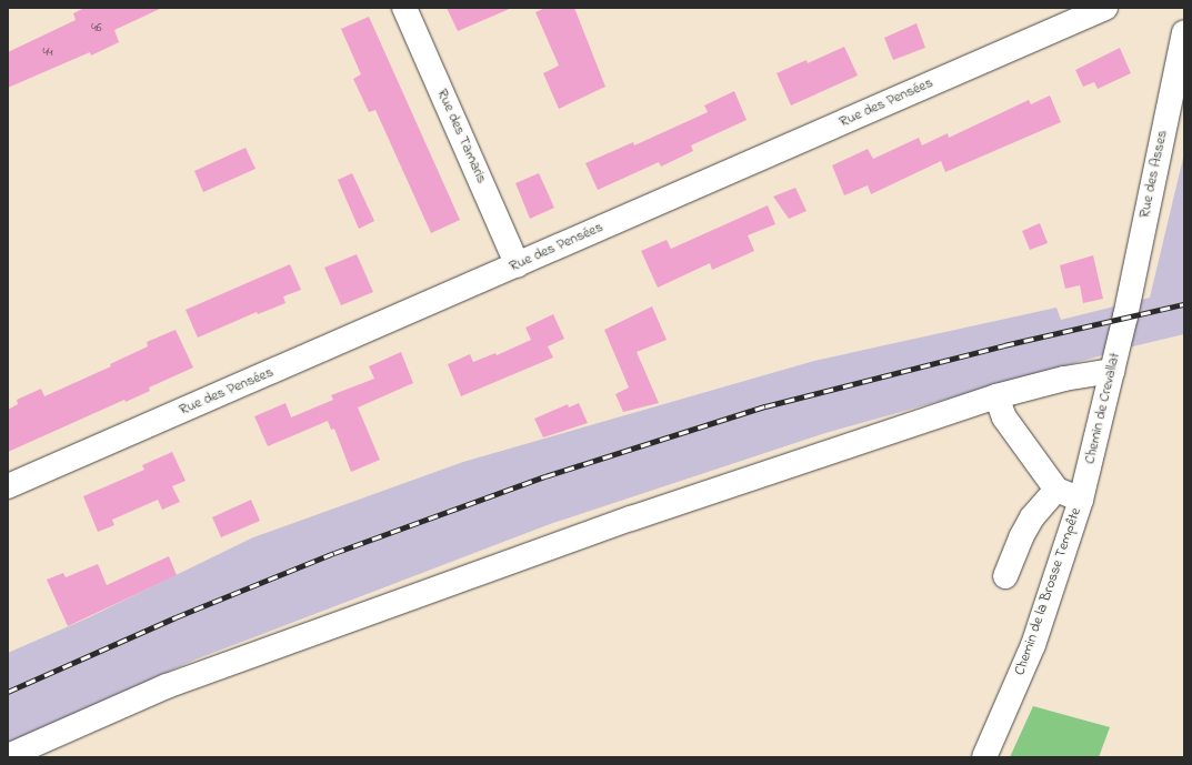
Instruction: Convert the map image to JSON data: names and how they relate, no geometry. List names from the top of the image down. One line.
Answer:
{"streets":{"street":["Rue des Pensées","Rue des Tamaris","Rue des Asses","Chemin de Crevallat","Chemin de la Brosse Tempête"]},"crossings":[["Rue des Pensées","Rue des Tamaris"],["Rue des Asses","Chemin de Crevallat"],["Chemin de Crevallat","Chemin de la Brosse Tempête"]],"house_numbers":["46","44"]}
